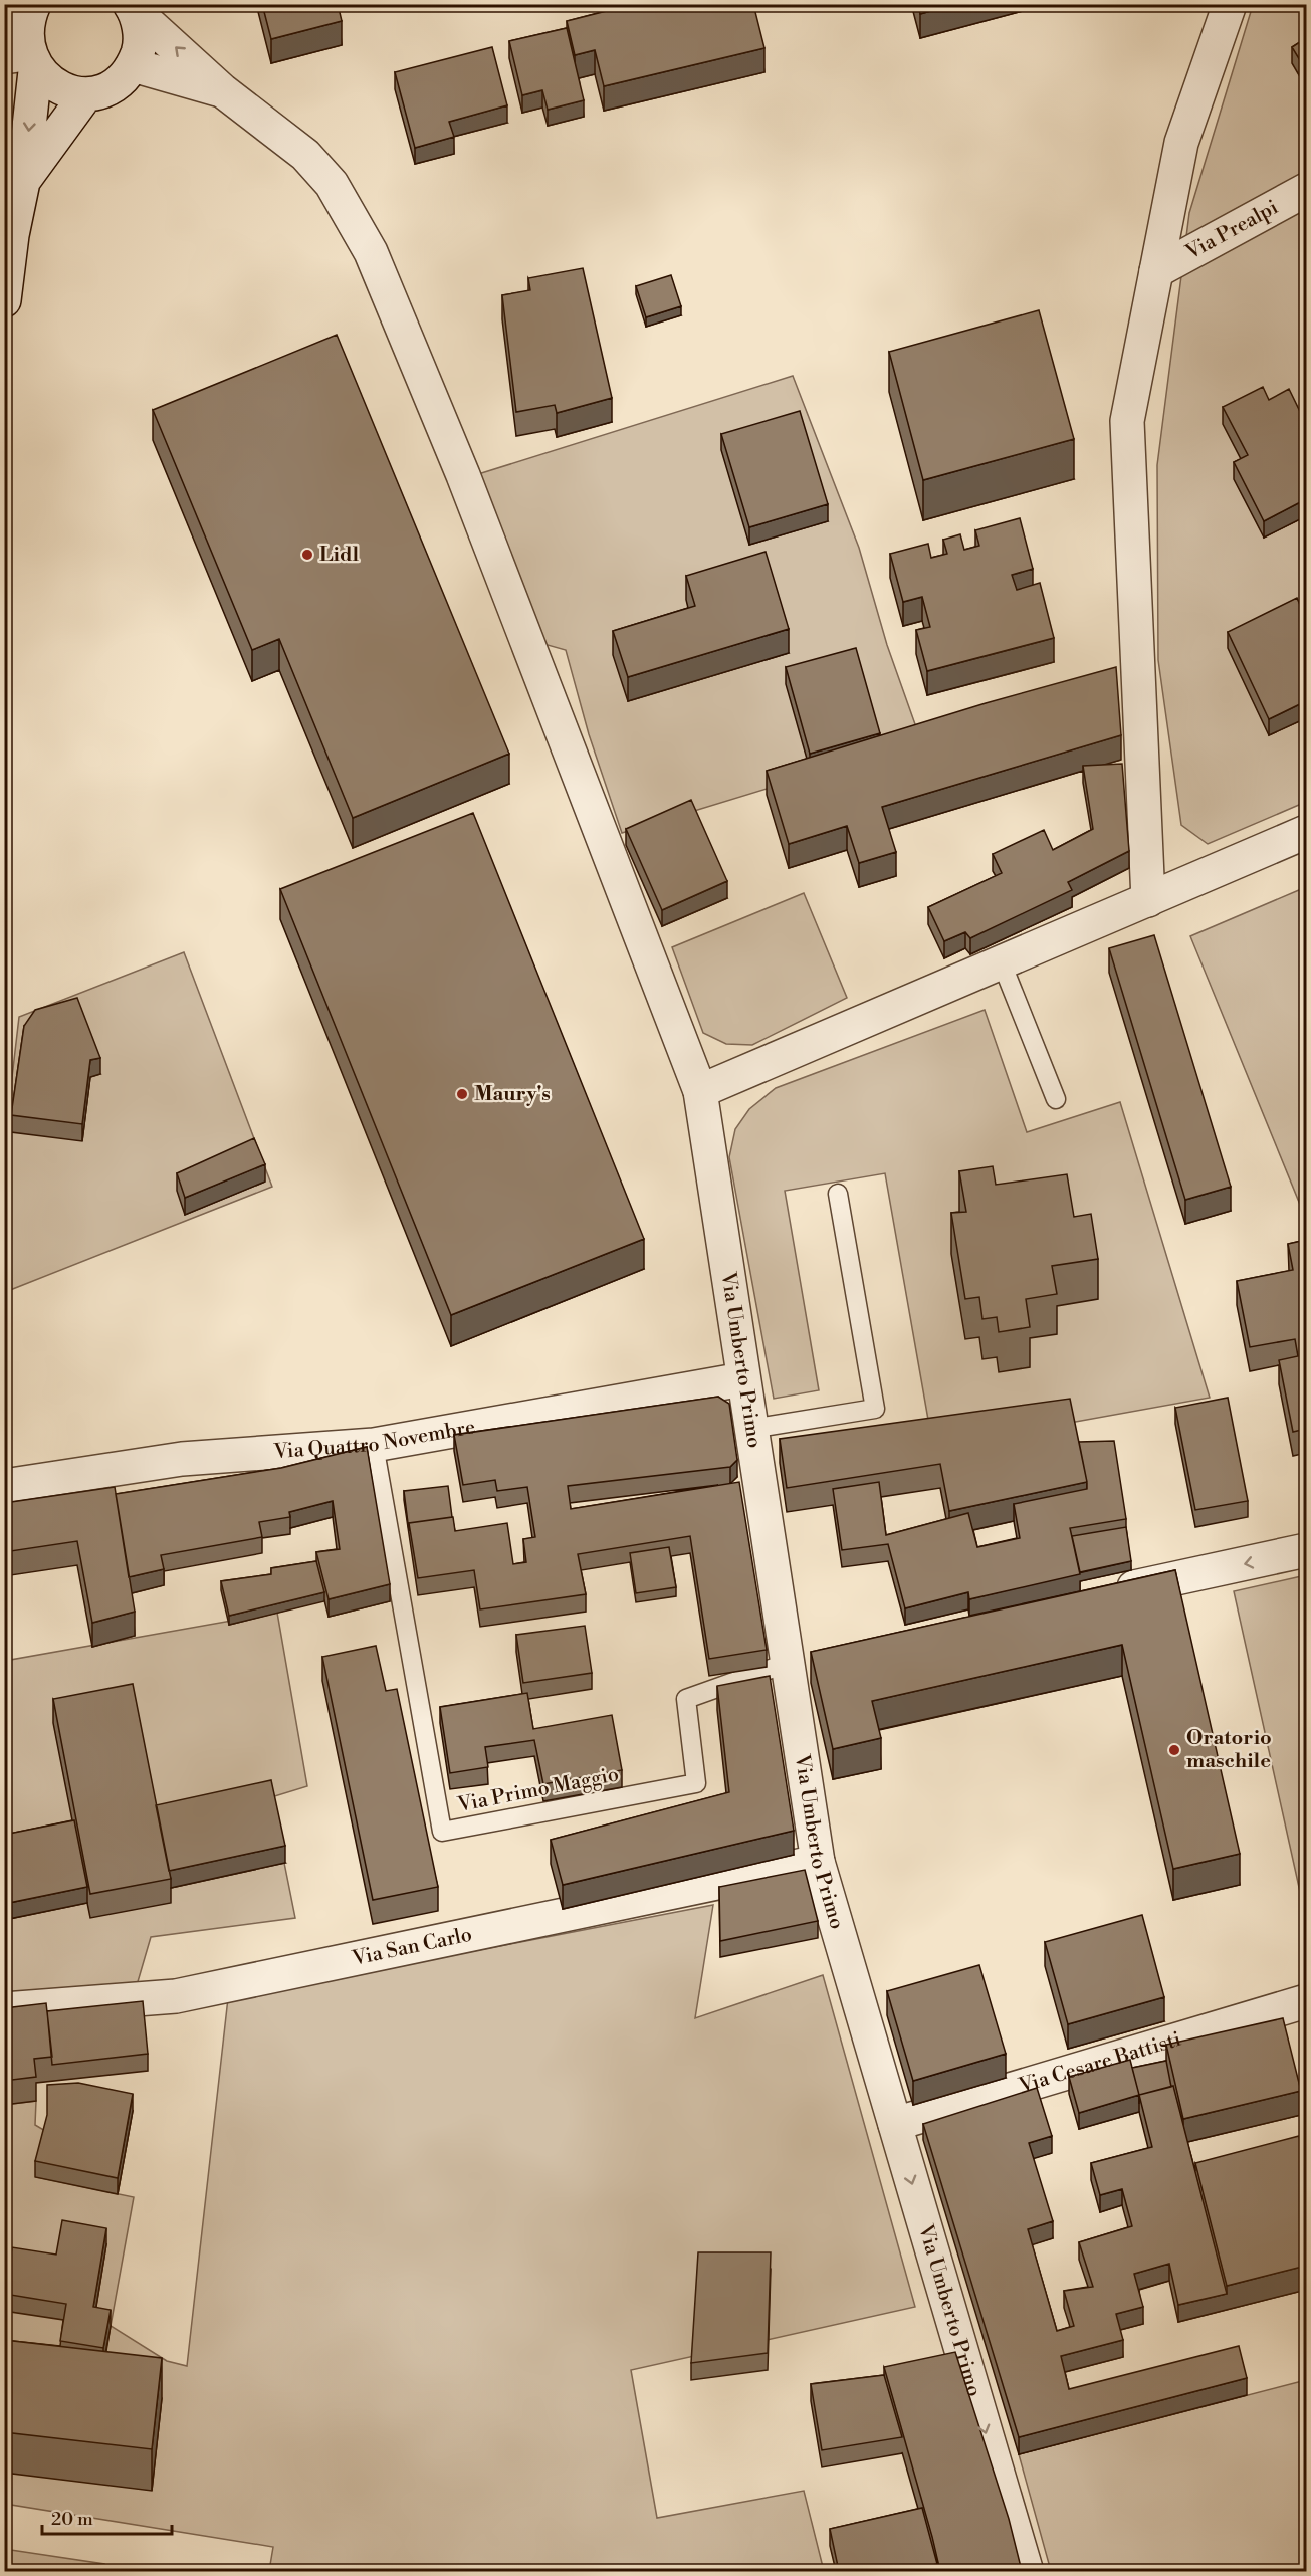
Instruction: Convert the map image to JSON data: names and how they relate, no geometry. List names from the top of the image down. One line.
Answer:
{"streets":{"street":["Via Prealpi","Via Umberto Primo","Via Quattro Novembre","Via San Carlo","Via Cesare Battisti"],"lane":["Via Primo Maggio"]},"crossings":[["Via Umberto Primo","Via Quattro Novembre"],["Via Umberto Primo","Via Primo Maggio"],["Via Umberto Primo","Via San Carlo"],["Via Umberto Primo","Via Cesare Battisti"],["Via Quattro Novembre","Via Primo Maggio"]],"places":["Lidl","Maury's","Oratorio maschile"],"scale_bar":"20 m"}
